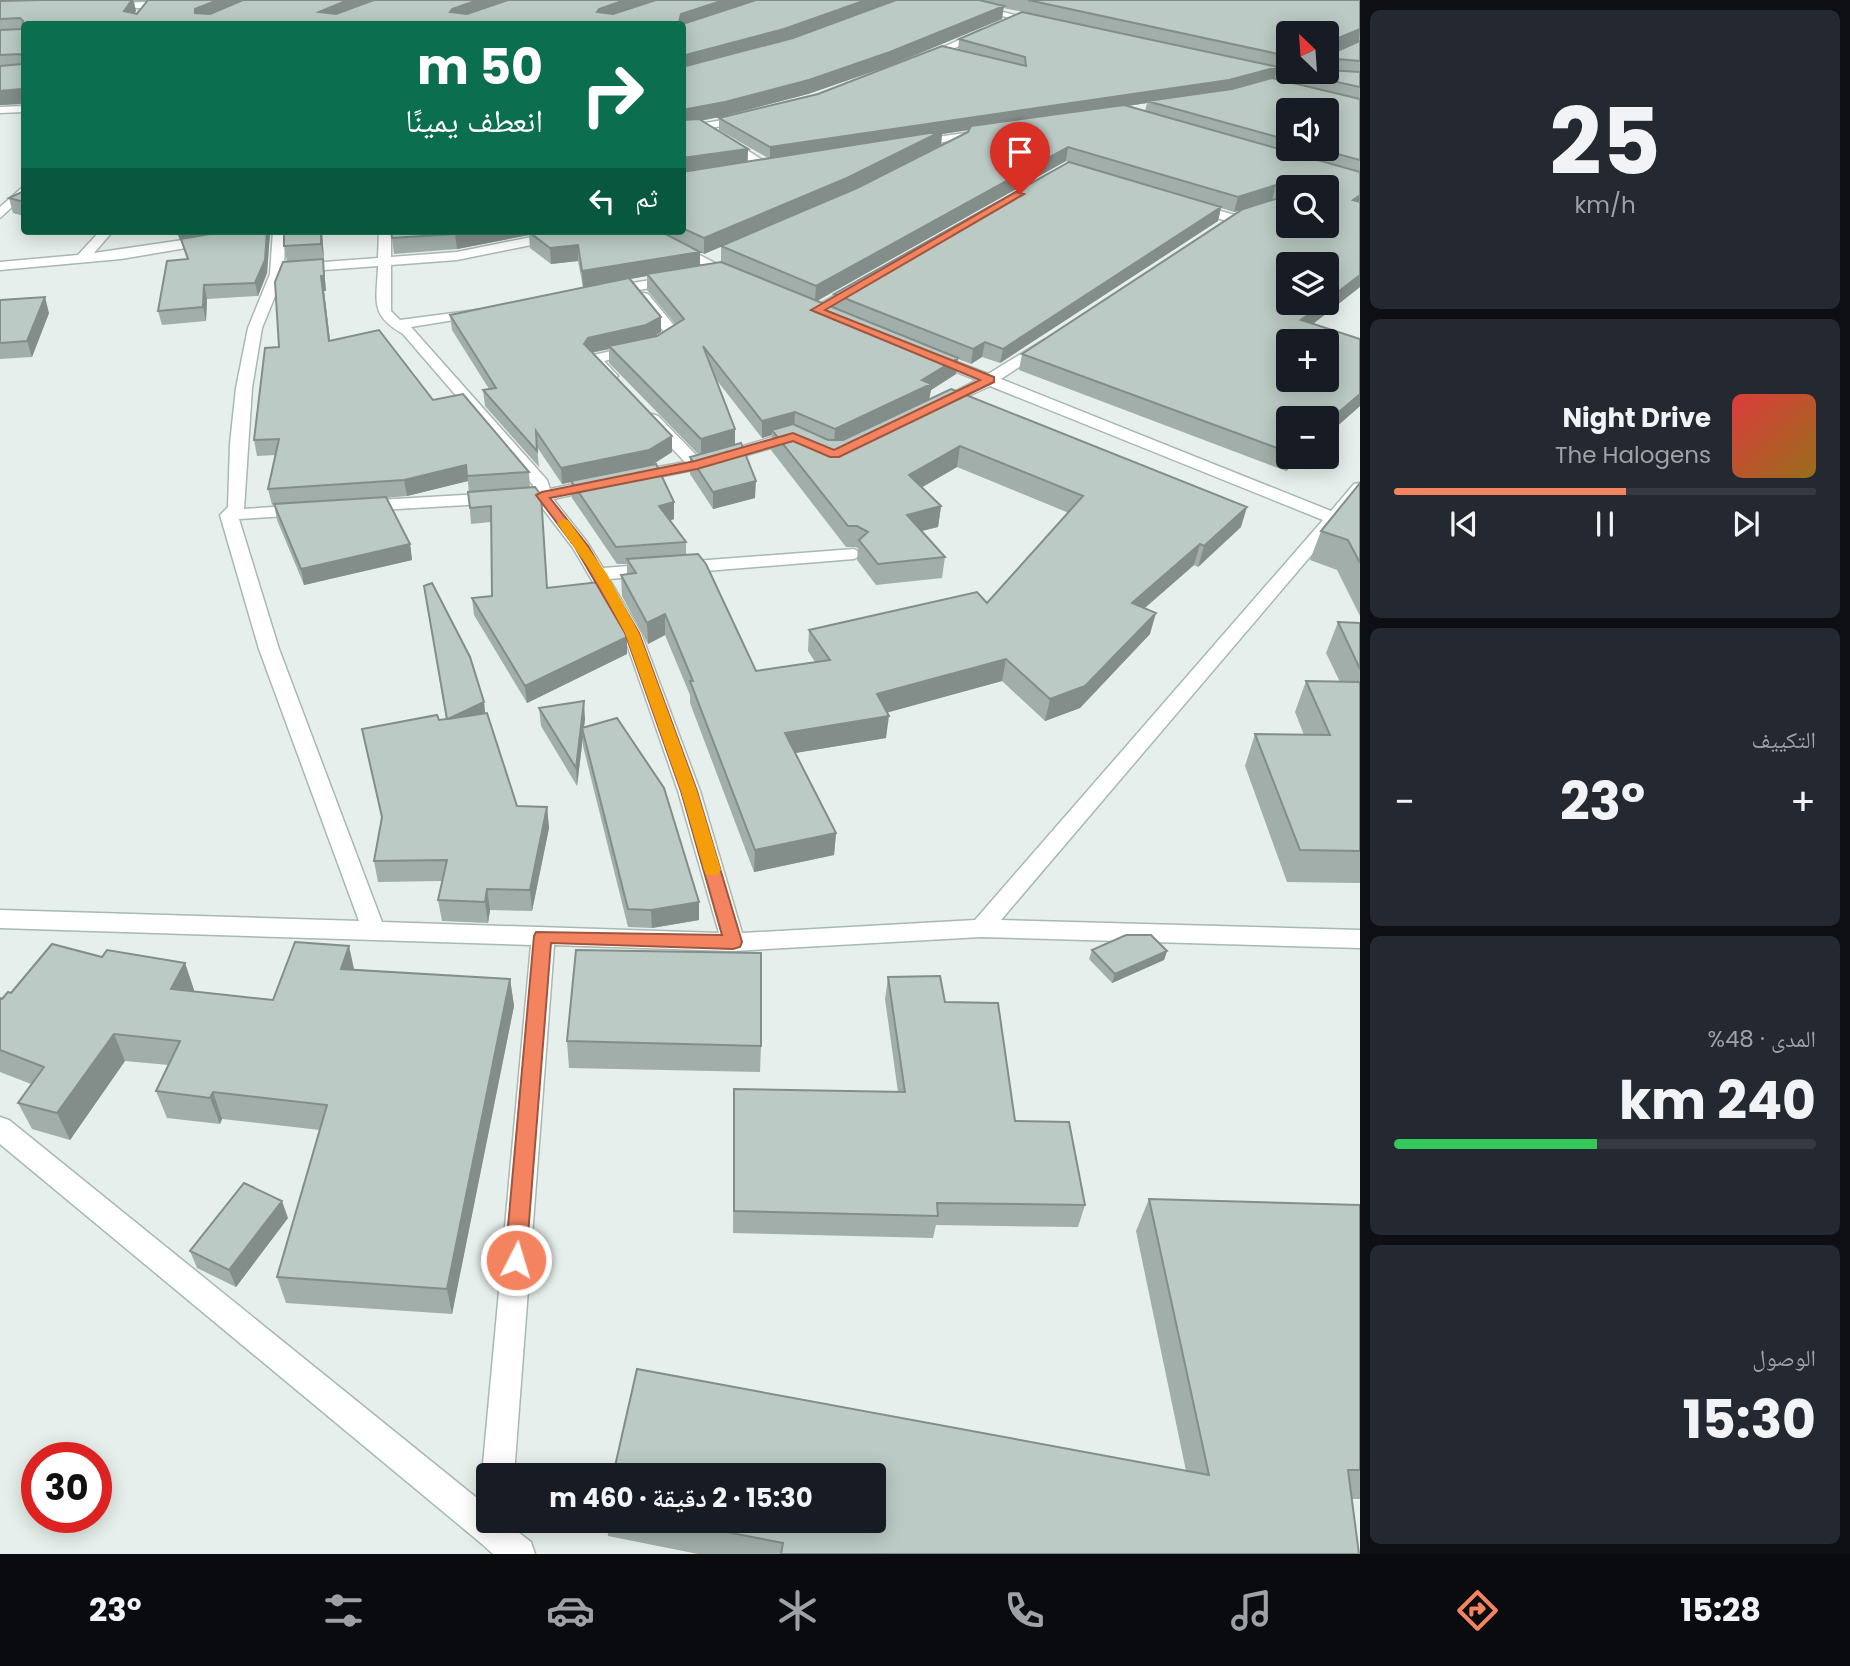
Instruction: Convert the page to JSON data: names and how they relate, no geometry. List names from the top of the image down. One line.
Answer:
{"north":"top left","page":{"tile":[["25","km/h"],"التكييف",["المدى · 48%","240 km"],["الوصول","15:30"]],"map_buttons":["+","−"],"turn":["50 m","انعطف يمينًا"],"then":"ثم","song":["Night Drive","The Halogens"],"heat":["−","23°","+"],"limit":"30","trip":"15:30 · 2 دقيقة · 460 m","tabs":["15:28","23°"]}}
